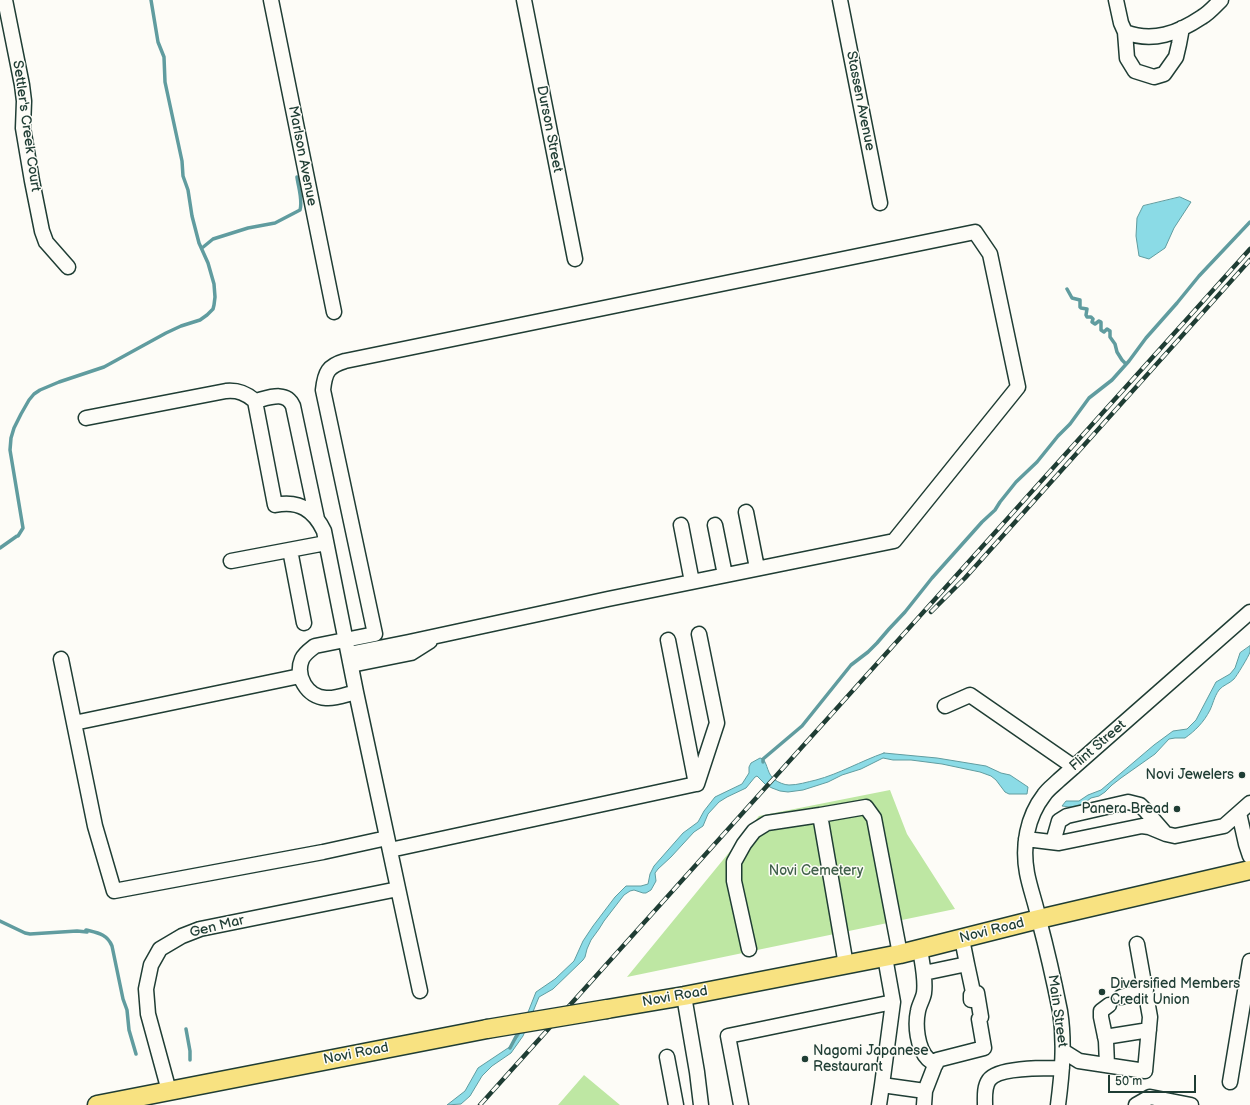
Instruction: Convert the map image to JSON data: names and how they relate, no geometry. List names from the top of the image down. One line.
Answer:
{"streets":{"main road":["Novi Road"],"street":["Stassen Avenue","Settler's Creek Court","Durson Street","Marlson Avenue","Flint Street","Gen Mar","Main Street"]},"crossings":[["Flint Street","Novi Road"],["Flint Street","Main Street"],["Gen Mar","Novi Road"],["Novi Road","Main Street"]],"parks":["Novi Cemetery"],"places":["Novi Jewelers","Panera Bread","Diversified Members Credit Union","Nagomi Japanese Restaurant"],"scale_bar":"50 m"}
